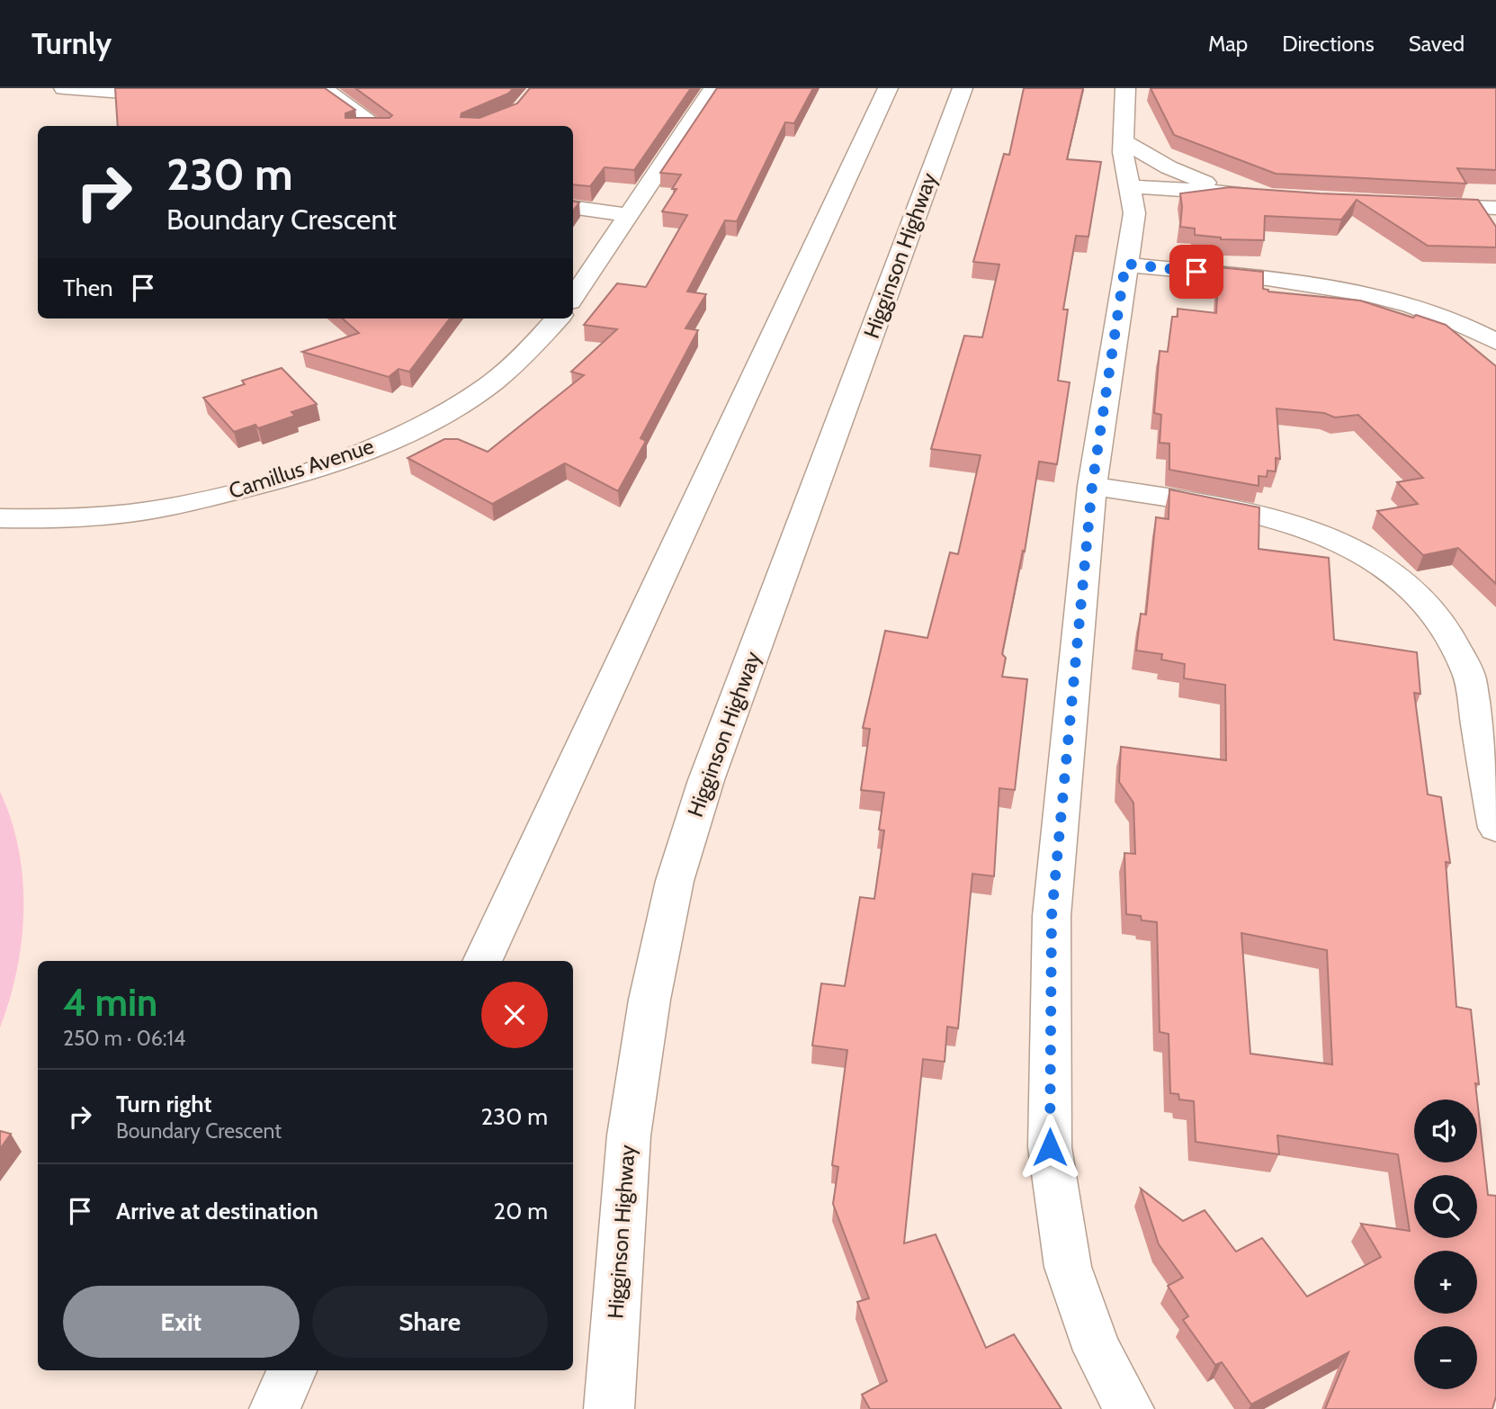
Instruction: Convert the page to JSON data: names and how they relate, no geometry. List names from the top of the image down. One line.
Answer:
{"streets":{"main road":["Higginson Highway","Camillus Avenue"]},"page":{"header":"Turnly","nav":["Map","Directions","Saved"],"turn":["230 m","Boundary Crescent"],"then":"Then","heading":["4 min","250 m · 06:14"],"list":[{"name":"Turn right","note":"Boundary Crescent","value":"230 m"},{"name":"Arrive at destination","value":"20 m"}],"map_buttons":["+","−"],"buttons":["Exit","Share"]}}
